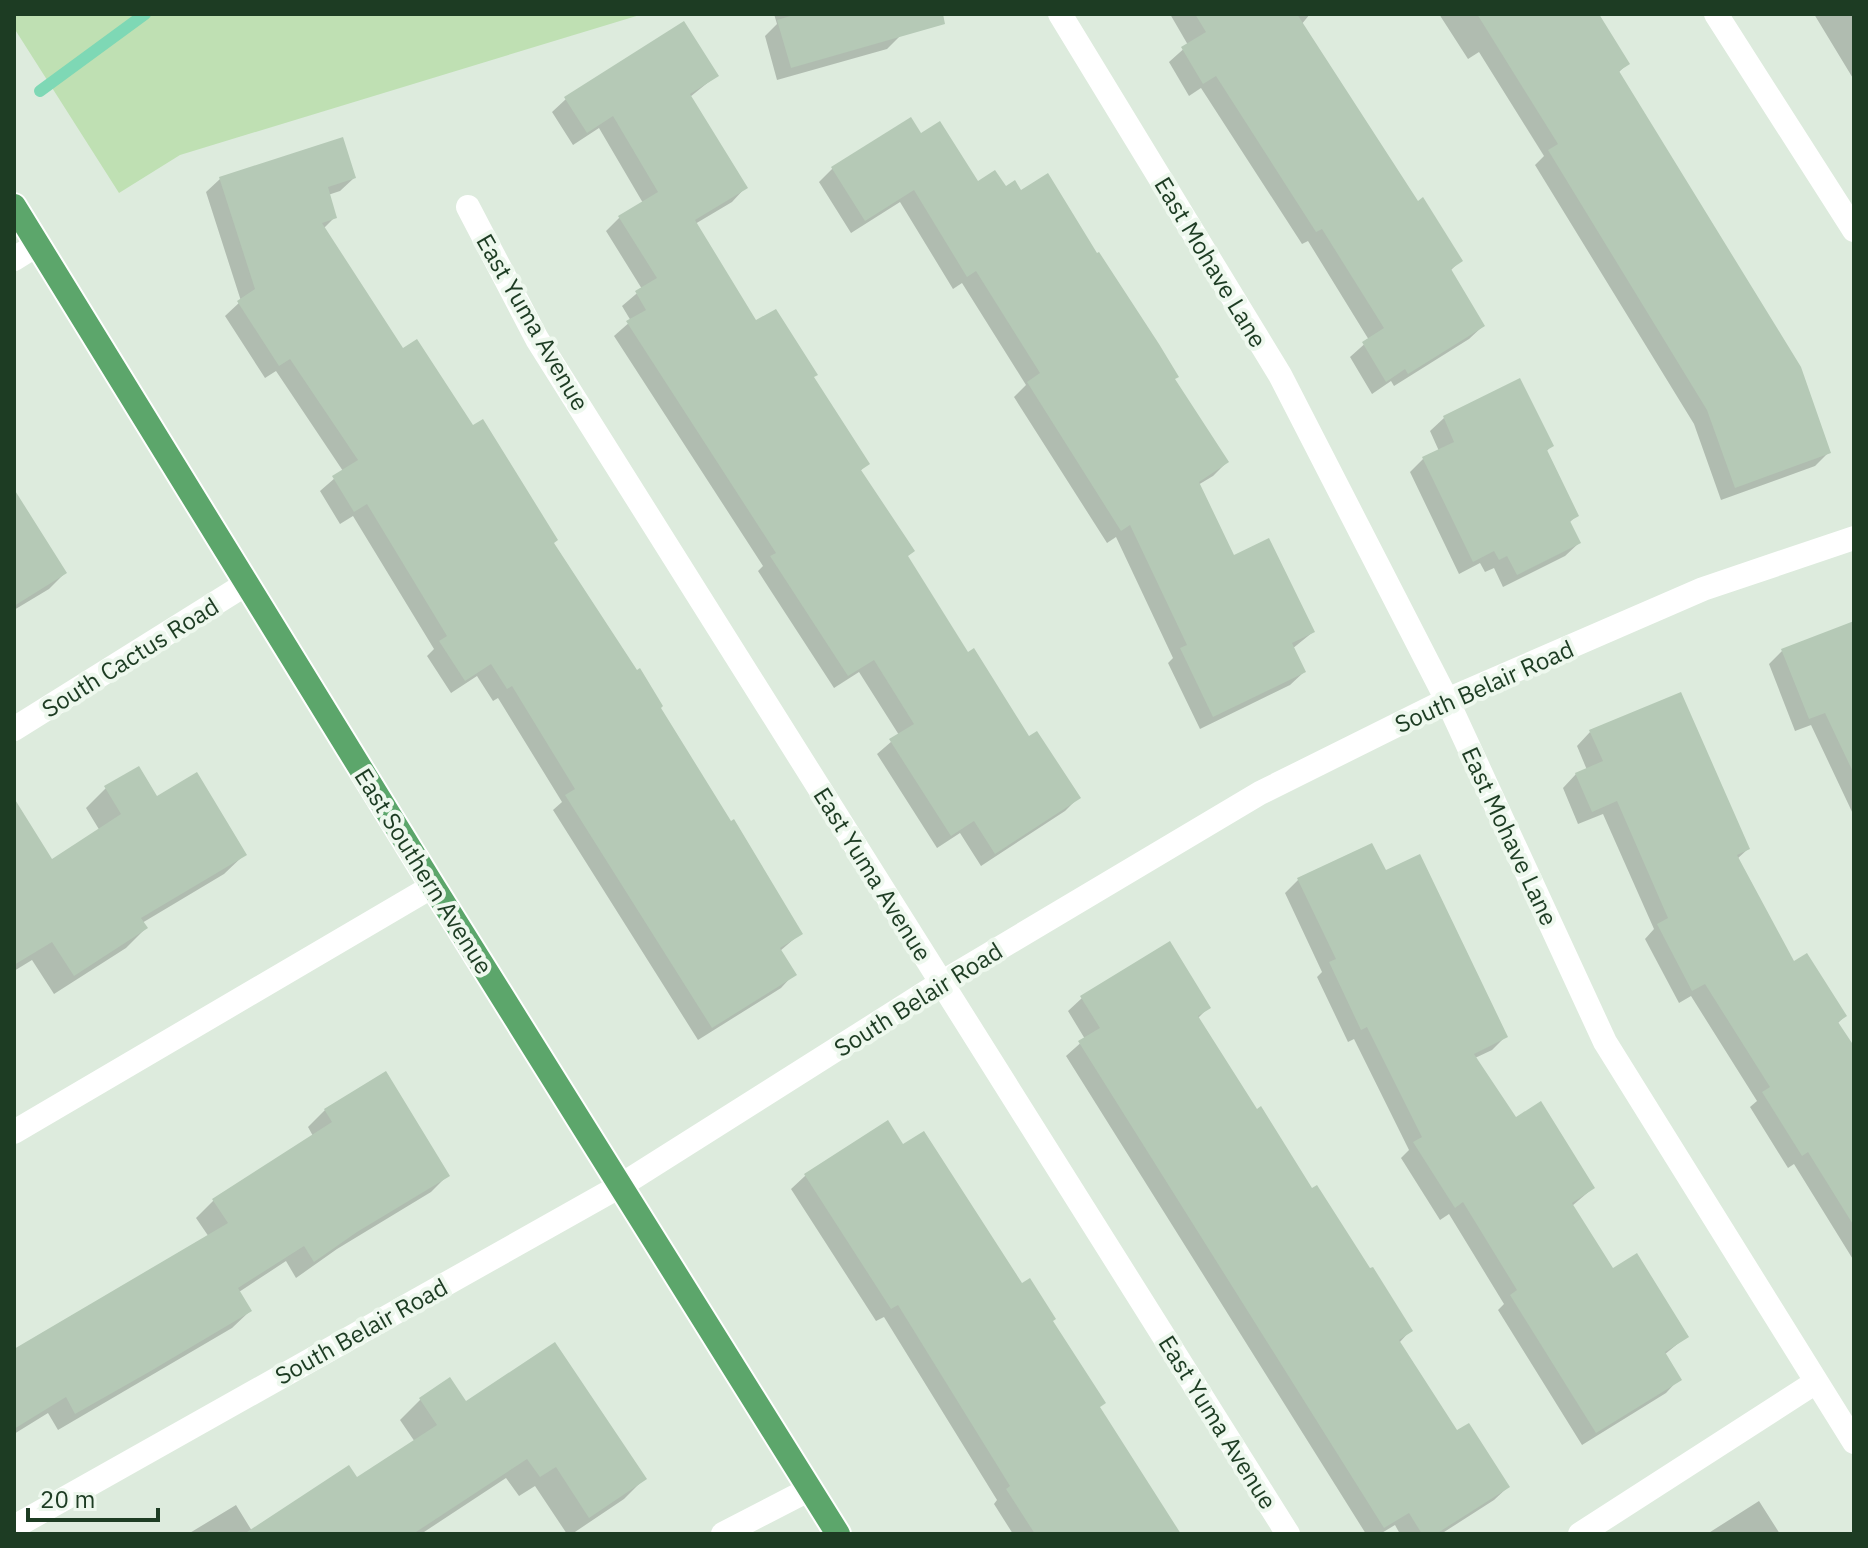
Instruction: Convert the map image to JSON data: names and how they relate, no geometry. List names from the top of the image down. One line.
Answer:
{"streets":{"main road":["East Southern Avenue"],"street":["East Mohave Lane","East Yuma Avenue","South Cactus Road","South Belair Road"]},"crossings":[["East Mohave Lane","South Belair Road"],["East Yuma Avenue","South Belair Road"],["South Cactus Road","East Southern Avenue"],["South Belair Road","East Southern Avenue"]],"scale_bar":"20 m"}
